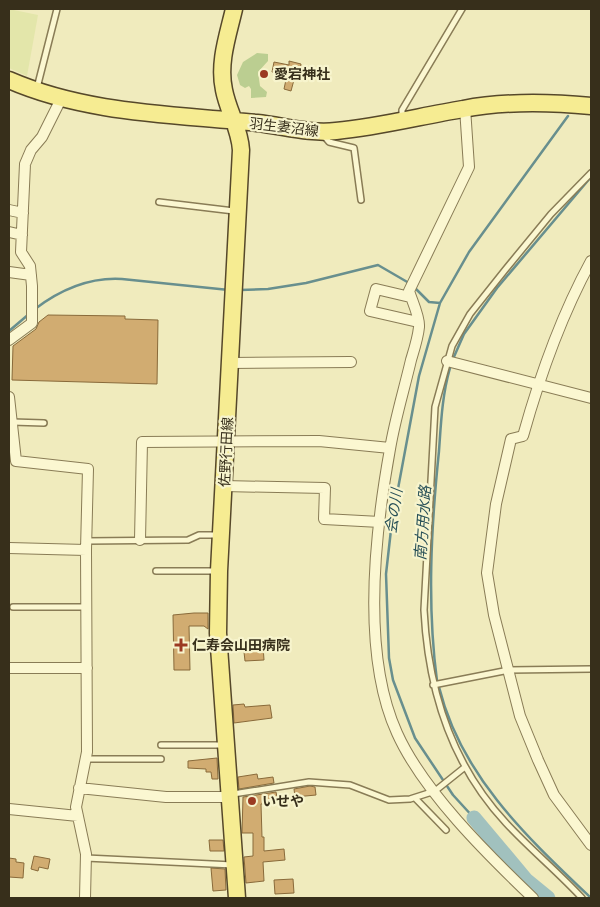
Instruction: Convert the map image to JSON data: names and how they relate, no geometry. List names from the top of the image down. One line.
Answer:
{"streets":{"main road":["羽生妻沼線","佐野行田線"]},"crossings":[["羽生妻沼線","佐野行田線"]],"water":["会の川","南方用水路"],"places":{"other":["愛宕神社","いせや"],"health":["仁寿会山田病院"]}}
